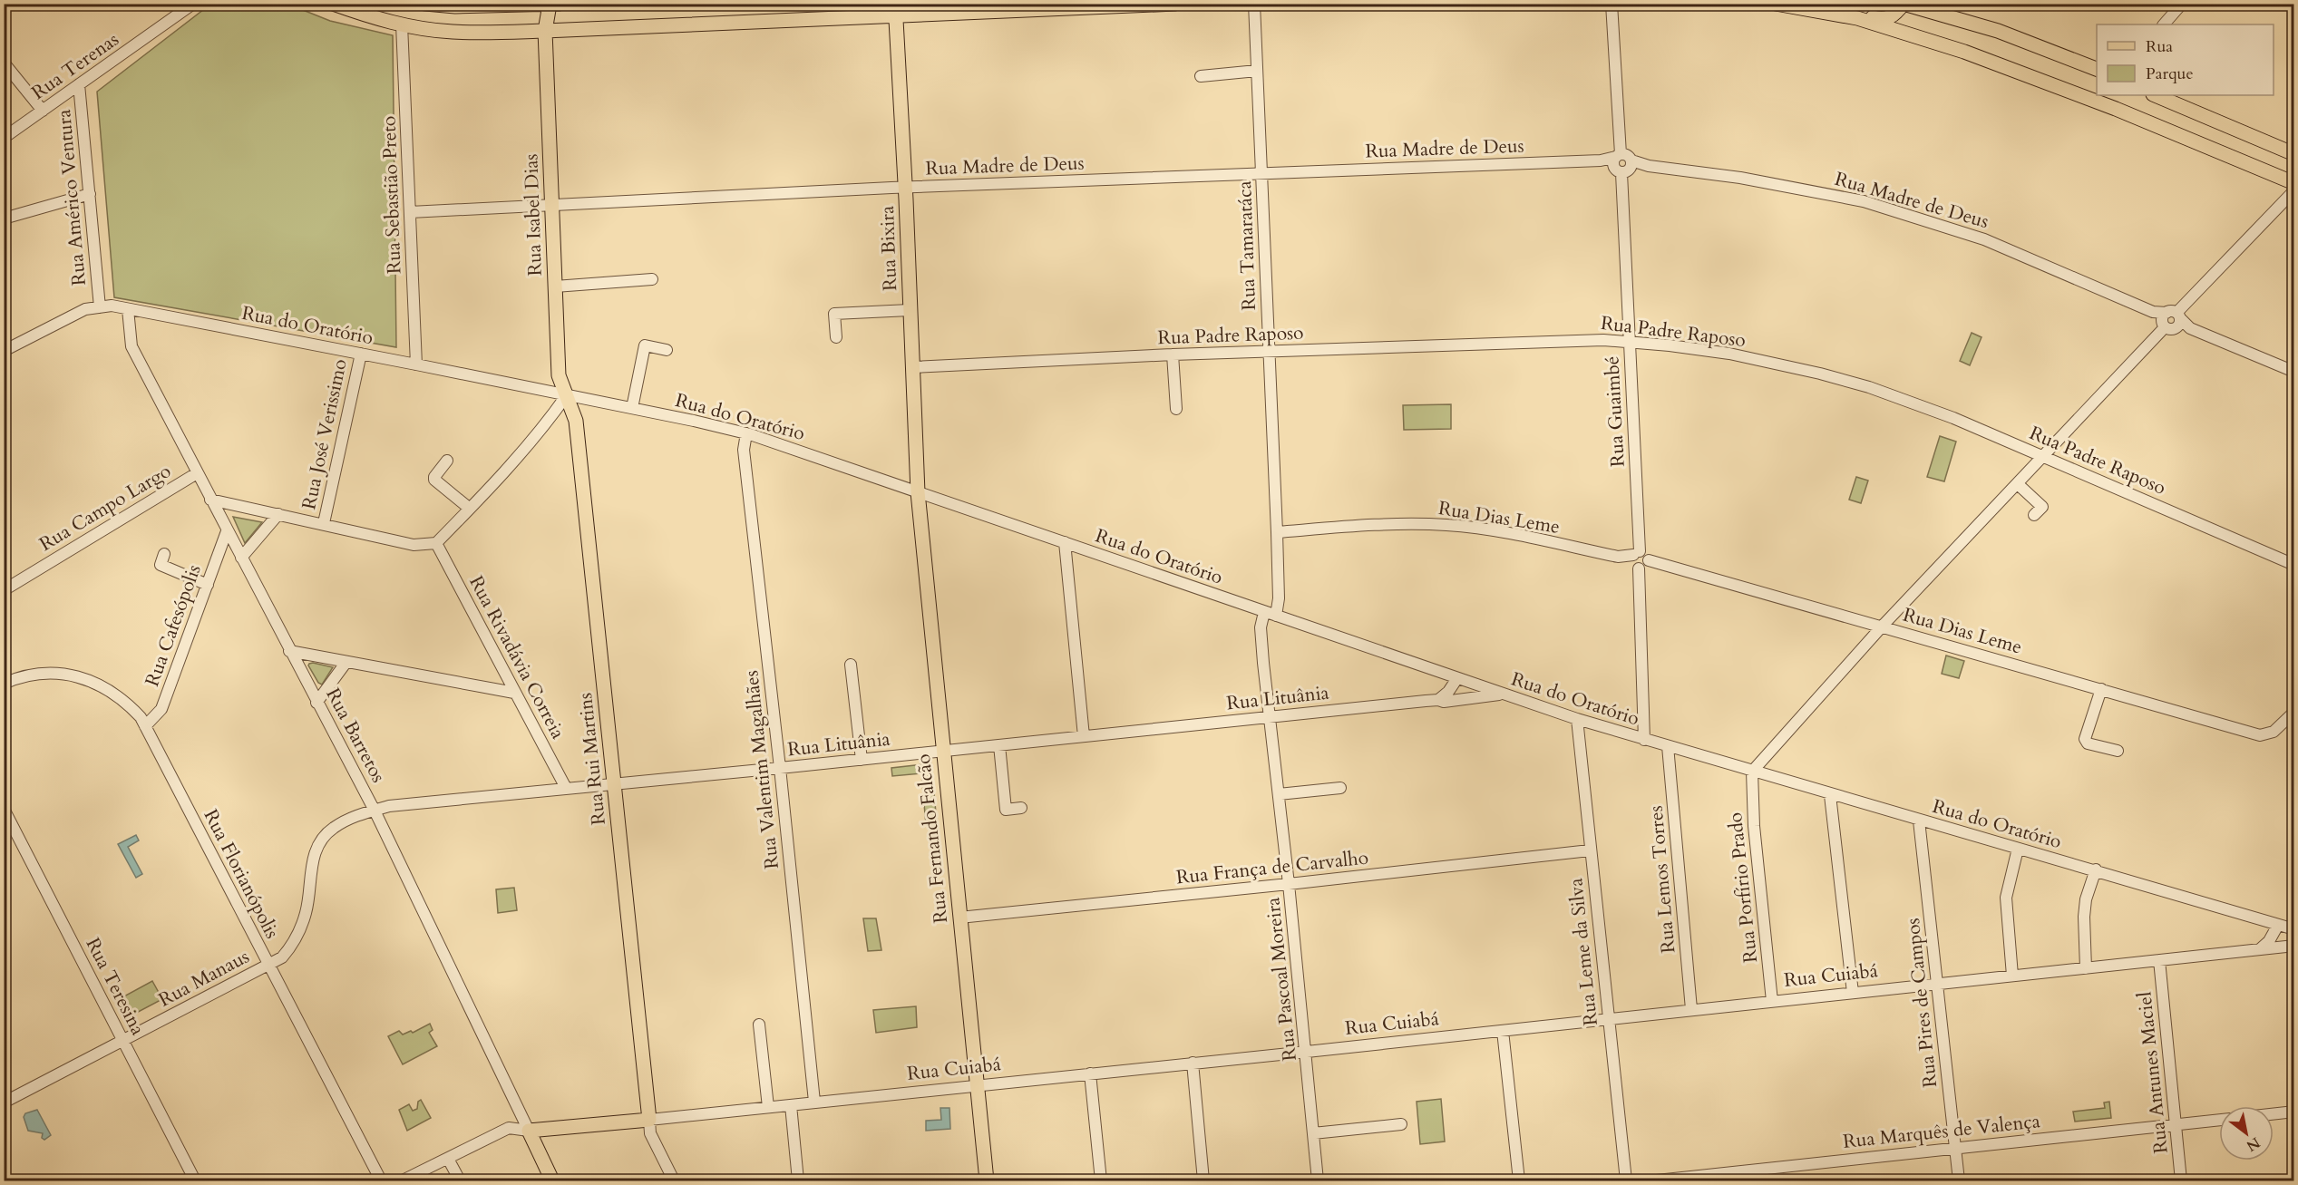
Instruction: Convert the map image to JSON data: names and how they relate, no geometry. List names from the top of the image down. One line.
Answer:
{"streets":{"main road":["Rua Isabel Dias","Rua Bixira","Rua Barretos","Rua Rui Martins","Rua Fernando Falcão","Rua Cuiabá"],"street":["Rua Terenas","Rua Madre de Deus","Rua Sebastião Preto","Rua Américo Ventura","Rua Tamaratáca","Rua do Oratório","Rua Padre Raposo","Rua Guaimbé","Rua José Verissimo","Rua Campo Largo","Rua Dias Leme","Rua Cafesópolis","Rua Rivadávia Correia","Rua Lituânia","Rua Valentim Magalhães","Rua França de Carvalho","Rua Florianópolis","Rua Lemos Torres","Rua Porfírio Prado","Rua Leme da Silva","Rua Manaus","Rua Pascoal Moreira","Rua Teresina","Rua Pires de Campos","Rua Antunes Maciel","Rua Marquês de Valença"]},"crossings":[["Rua Terenas","Rua Américo Ventura"],["Rua Madre de Deus","Rua Sebastião Preto"],["Rua Madre de Deus","Rua Isabel Dias"],["Rua Madre de Deus","Rua Tamaratáca"],["Rua Madre de Deus","Rua Bixira"],["Rua Madre de Deus","Rua Guaimbé"],["Rua Sebastião Preto","Rua do Oratório"],["Rua Américo Ventura","Rua do Oratório"],["Rua Isabel Dias","Rua do Oratório"],["Rua Isabel Dias","Rua Rui Martins"],["Rua Tamaratáca","Rua do Oratório"],["Rua Tamaratáca","Rua Padre Raposo"],["Rua Tamaratáca","Rua Dias Leme"],["Rua Bixira","Rua do Oratório"],["Rua Bixira","Rua Padre Raposo"],["Rua Bixira","Rua Fernando Falcão"],["Rua do Oratório","Rua Guaimbé"],["Rua do Oratório","Rua José Verissimo"],["Rua do Oratório","Rua Lituânia"],["Rua do Oratório","Rua Barretos"],["Rua do Oratório","Rua Rui Martins"],["Rua do Oratório","Rua Valentim Magalhães"],["Rua do Oratório","Rua Fernando Falcão"],["Rua do Oratório","Rua Lemos Torres"],["Rua do Oratório","Rua Porfírio Prado"],["Rua do Oratório","Rua Leme da Silva"],["Rua do Oratório","Rua Pascoal Moreira"],["Rua do Oratório","Rua Pires de Campos"],["Rua Padre Raposo","Rua Guaimbé"],["Rua Guaimbé","Rua Dias Leme"],["Rua Campo Largo","Rua Barretos"],["Rua Cafesópolis","Rua Barretos"],["Rua Cafesópolis","Rua Florianópolis"],["Rua Rivadávia Correia","Rua Lituânia"],["Rua Lituânia","Rua Barretos"],["Rua Lituânia","Rua Rui Martins"],["Rua Lituânia","Rua Valentim Magalhães"],["Rua Lituânia","Rua Fernando Falcão"],["Rua Lituânia","Rua Manaus"],["Rua Lituânia","Rua Pascoal Moreira"],["Rua Barretos","Rua Cuiabá"],["Rua Barretos","Rua Manaus"],["Rua Rui Martins","Rua Cuiabá"],["Rua Valentim Magalhães","Rua Cuiabá"],["Rua Fernando Falcão","Rua França de Carvalho"],["Rua Fernando Falcão","Rua Cuiabá"],["Rua França de Carvalho","Rua Leme da Silva"],["Rua França de Carvalho","Rua Pascoal Moreira"],["Rua Florianópolis","Rua Manaus"],["Rua Lemos Torres","Rua Cuiabá"],["Rua Porfírio Prado","Rua Cuiabá"],["Rua Leme da Silva","Rua Cuiabá"],["Rua Cuiabá","Rua Pascoal Moreira"],["Rua Cuiabá","Rua Pires de Campos"],["Rua Cuiabá","Rua Antunes Maciel"],["Rua Manaus","Rua Teresina"],["Rua Pires de Campos","Rua Marquês de Valença"],["Rua Antunes Maciel","Rua Marquês de Valença"]],"legend":["Rua","Parque"],"north":"bottom right"}
